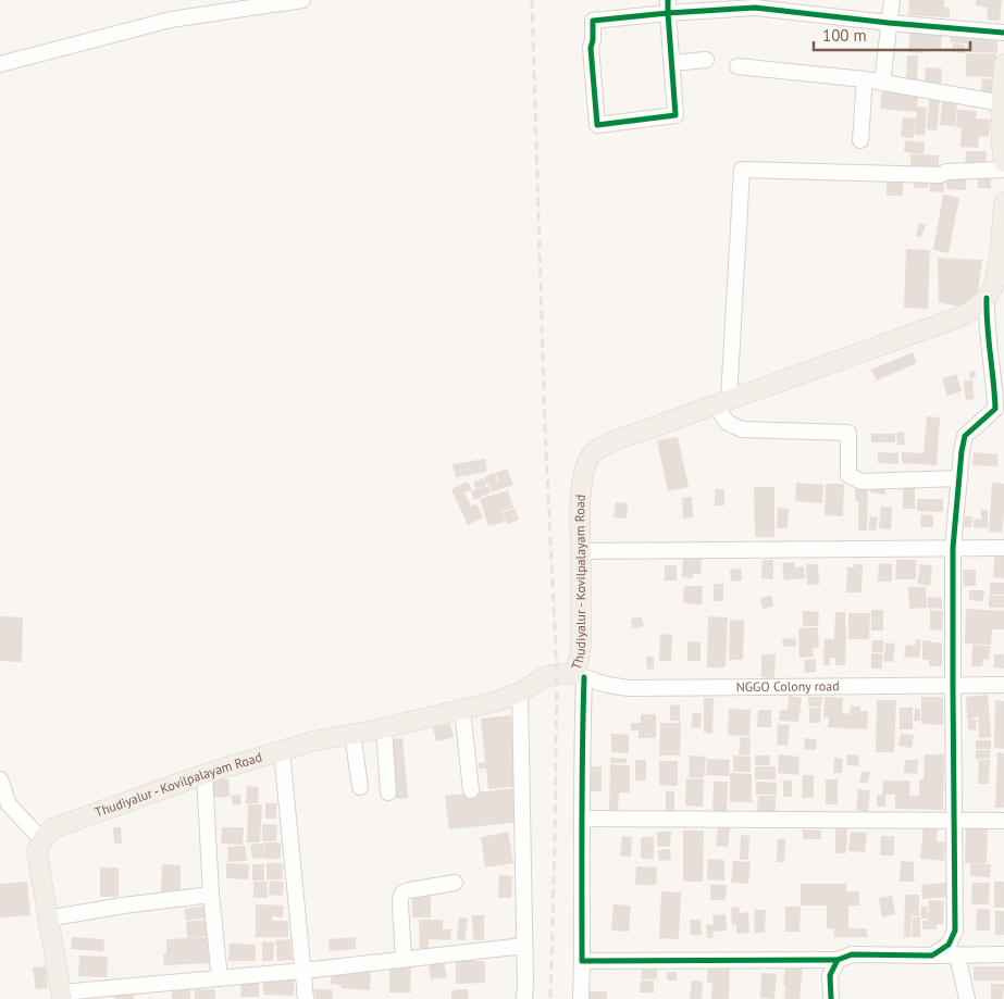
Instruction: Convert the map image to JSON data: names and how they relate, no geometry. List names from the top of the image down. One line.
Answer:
{"streets":{"main road":["Thudiyalur - Kovilpalayam Road"],"street":["NGGO Colony road"]},"crossings":[["Thudiyalur - Kovilpalayam Road","NGGO Colony road"]],"scale_bar":"100 m"}
